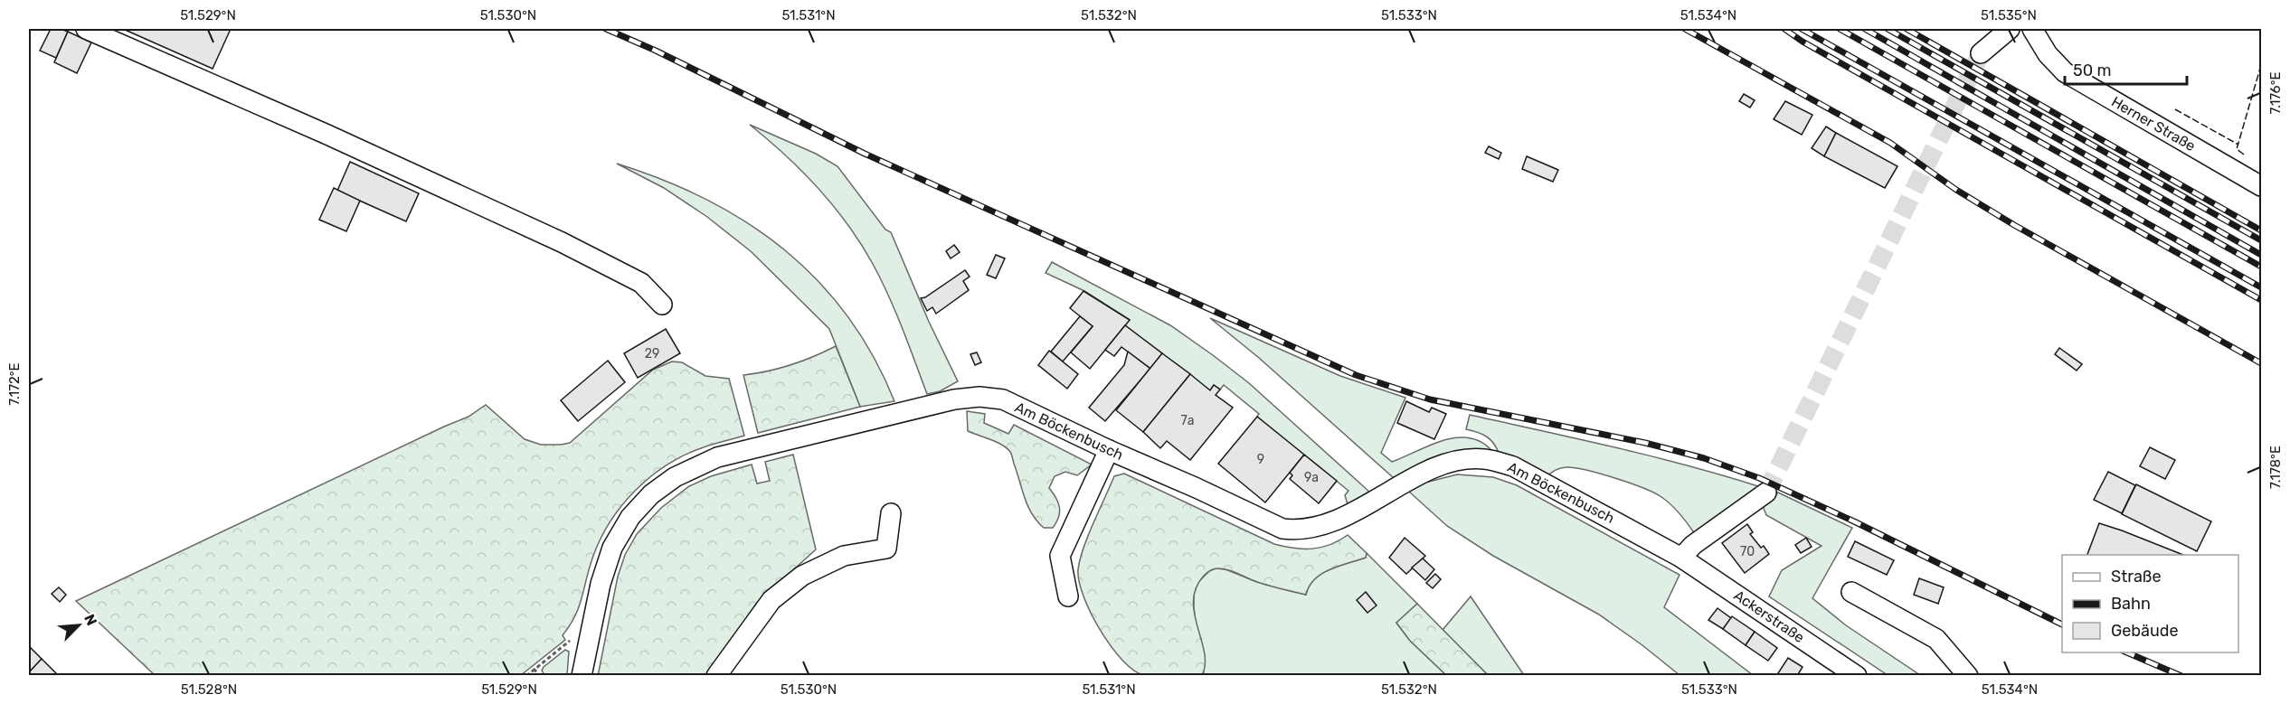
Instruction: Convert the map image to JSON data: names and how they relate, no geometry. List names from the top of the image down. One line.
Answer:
{"streets":{"street":["Herner Straße","Am Böckenbusch","Ackerstraße"]},"crossings":[["Am Böckenbusch","Ackerstraße"]],"house_numbers":["29","7a","9","9a","70"],"legend":["Straße","Bahn","Gebäude"],"scale_bar":"50 m","north":"top right","coordinates":["51.529°N","51.530°N","51.531°N","51.532°N","51.533°N","51.534°N","51.535°N","7.176°E","7.172°E","7.178°E","51.528°N"]}
